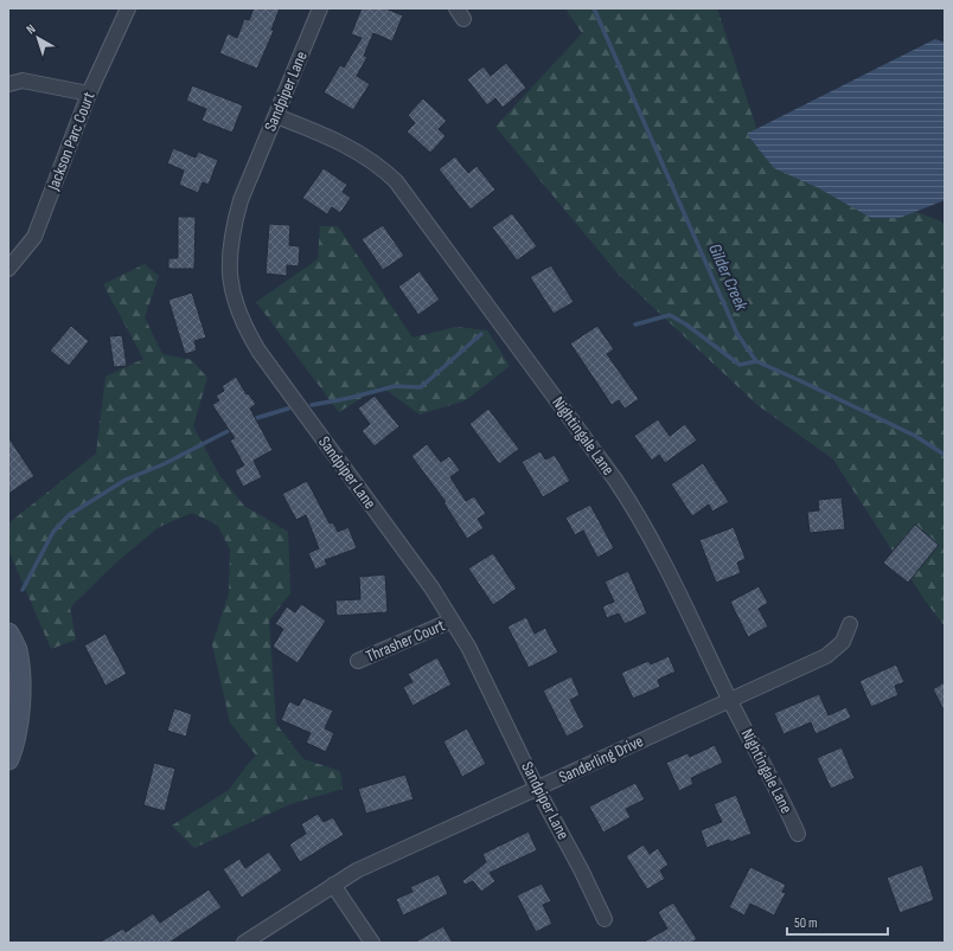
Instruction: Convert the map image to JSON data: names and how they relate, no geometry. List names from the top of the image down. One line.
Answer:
{"streets":{"street":["Sandpiper Lane","Jackson Parc Court","Nightingale Lane","Thrasher Court","Sanderling Drive"]},"crossings":[["Sandpiper Lane","Nightingale Lane"],["Sandpiper Lane","Thrasher Court"],["Sandpiper Lane","Sanderling Drive"],["Nightingale Lane","Sanderling Drive"]],"water":["Gilder Creek"],"scale_bar":"50 m","north":"top left"}
